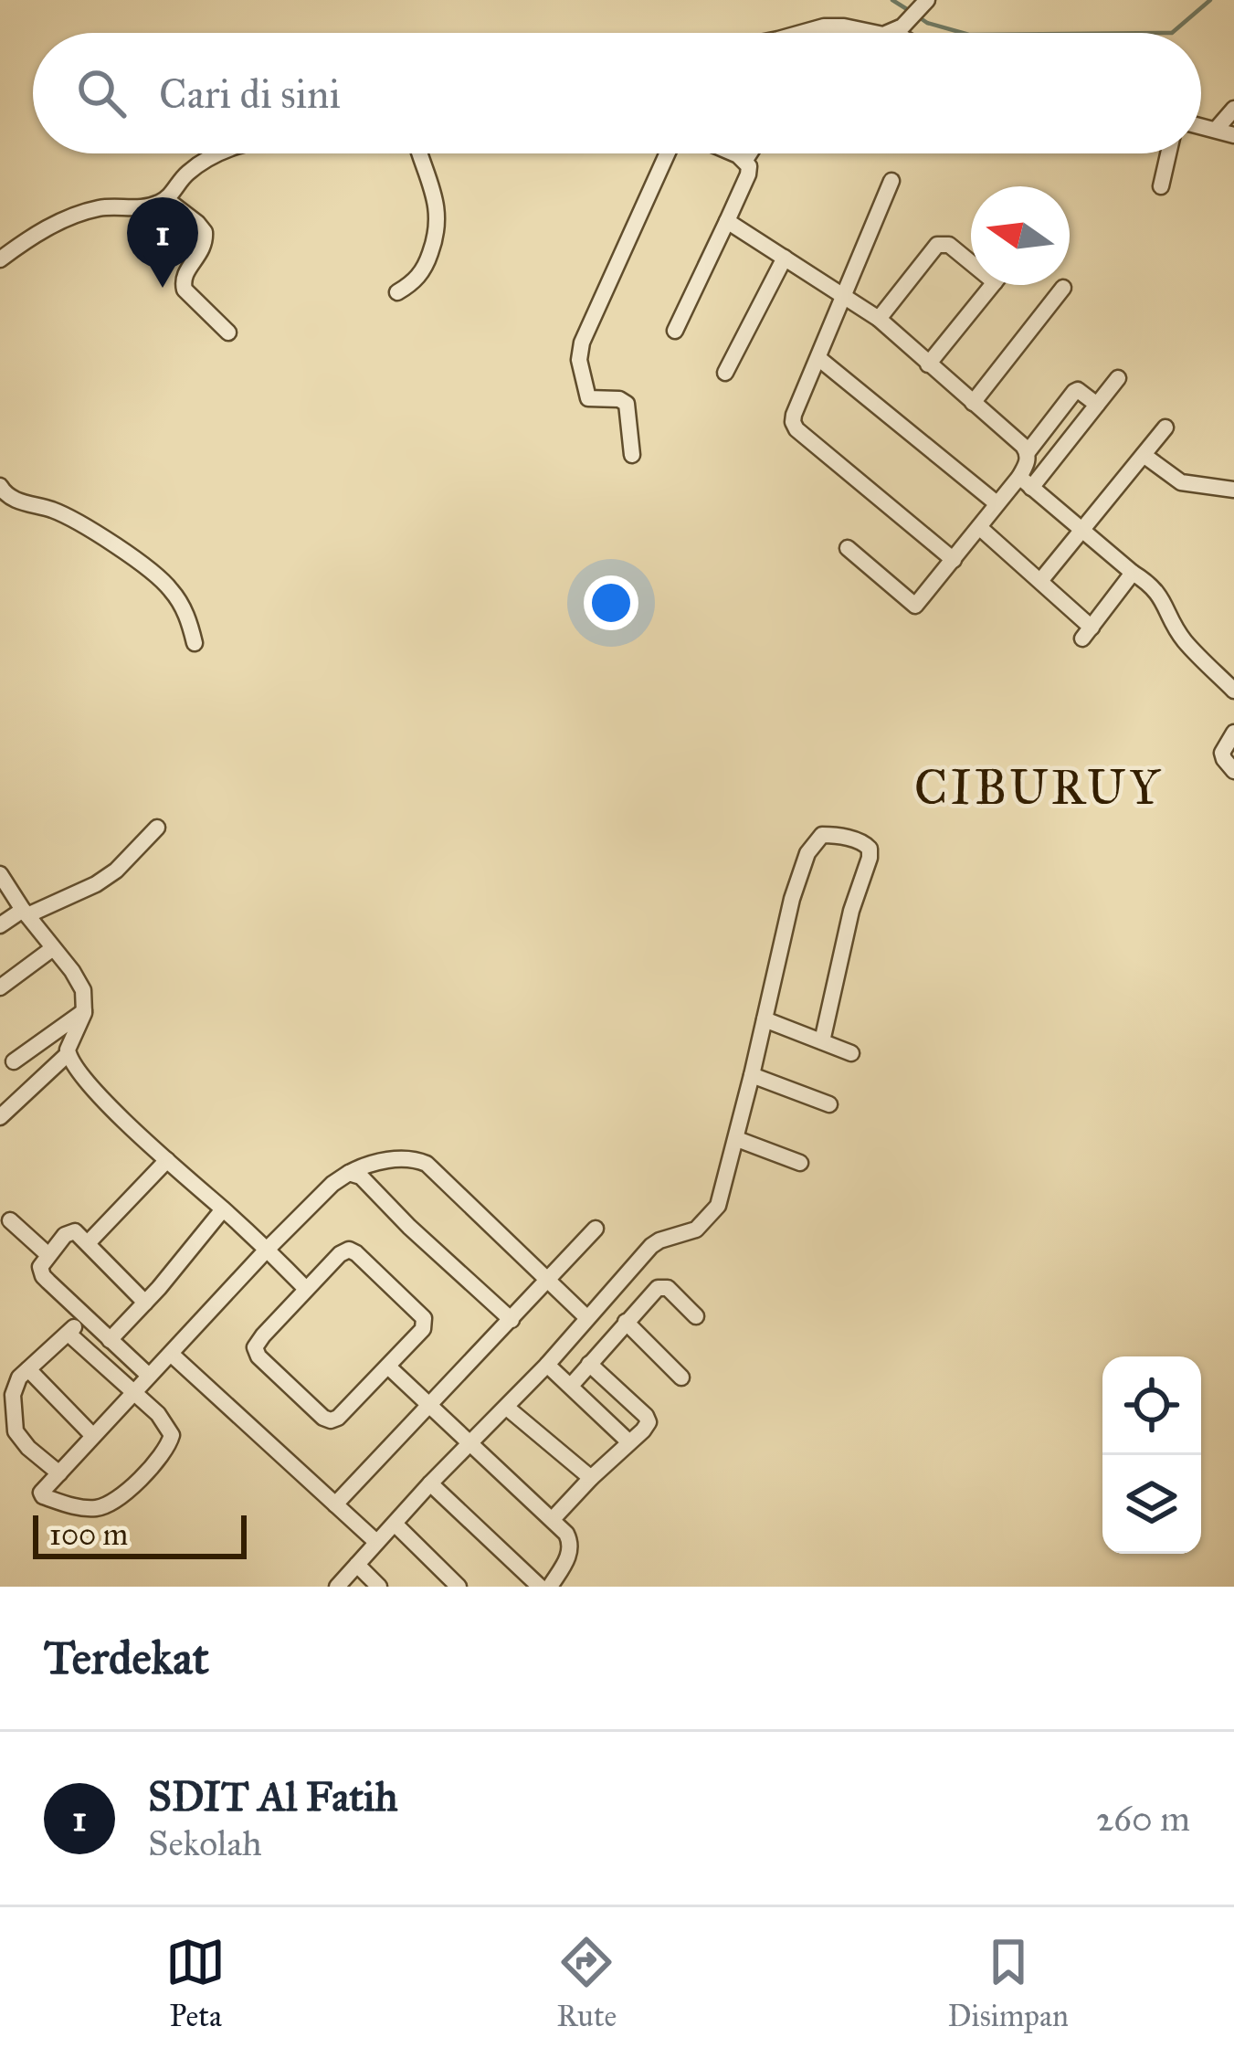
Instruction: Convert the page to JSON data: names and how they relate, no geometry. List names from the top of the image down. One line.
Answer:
{"districts":["CIBURUY"],"scale_bar":"100 m","north":"left","page":{"search":"Cari di sini","pins":"1","scale":"100 m","heading":"Terdekat","list":[{"mark":"1","name":"SDIT Al Fatih","note":"Sekolah","value":"260 m"}],"nav":["Peta","Rute","Disimpan"]}}
